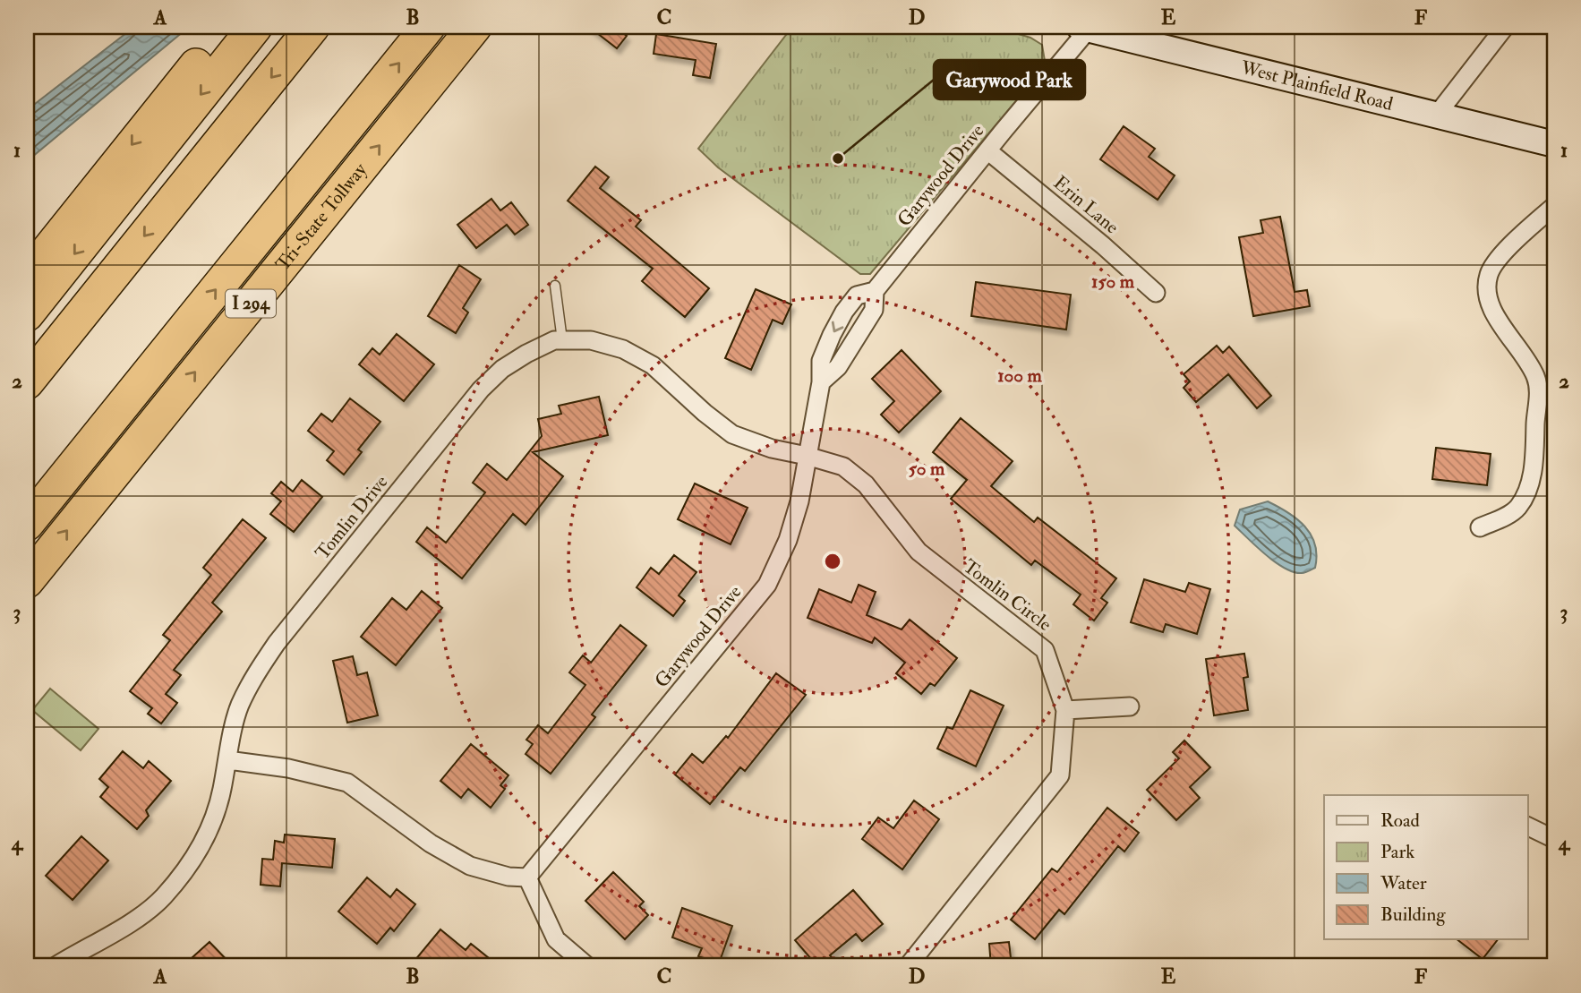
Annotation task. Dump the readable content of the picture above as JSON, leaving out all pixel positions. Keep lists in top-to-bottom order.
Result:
{
  "streets": {
    "highway": ["Tri-State Tollway", "I 294"],
    "main road": ["West Plainfield Road"],
    "street": [
      "Garywood Drive",
      "Erin Lane",
      "Tomlin Drive",
      "Tomlin Circle"
    ]
  },
  "crossings": [
    ["West Plainfield Road", "Garywood Drive"],
    ["Garywood Drive", "Erin Lane"],
    ["Garywood Drive", "Tomlin Drive"],
    ["Garywood Drive", "Tomlin Circle"],
    ["Tomlin Drive", "Tomlin Circle"]
  ],
  "places": ["Garywood Park"],
  "legend": [
    "Road",
    "Park",
    "Water",
    "Building"
  ],
  "grid": {
    "columns": [
      "A",
      "B",
      "C",
      "D",
      "E",
      "F"
    ],
    "rows": [
      "1",
      "2",
      "3",
      "4"
    ]
  },
  "rings": ["150 m", "100 m", "50 m"]
}
